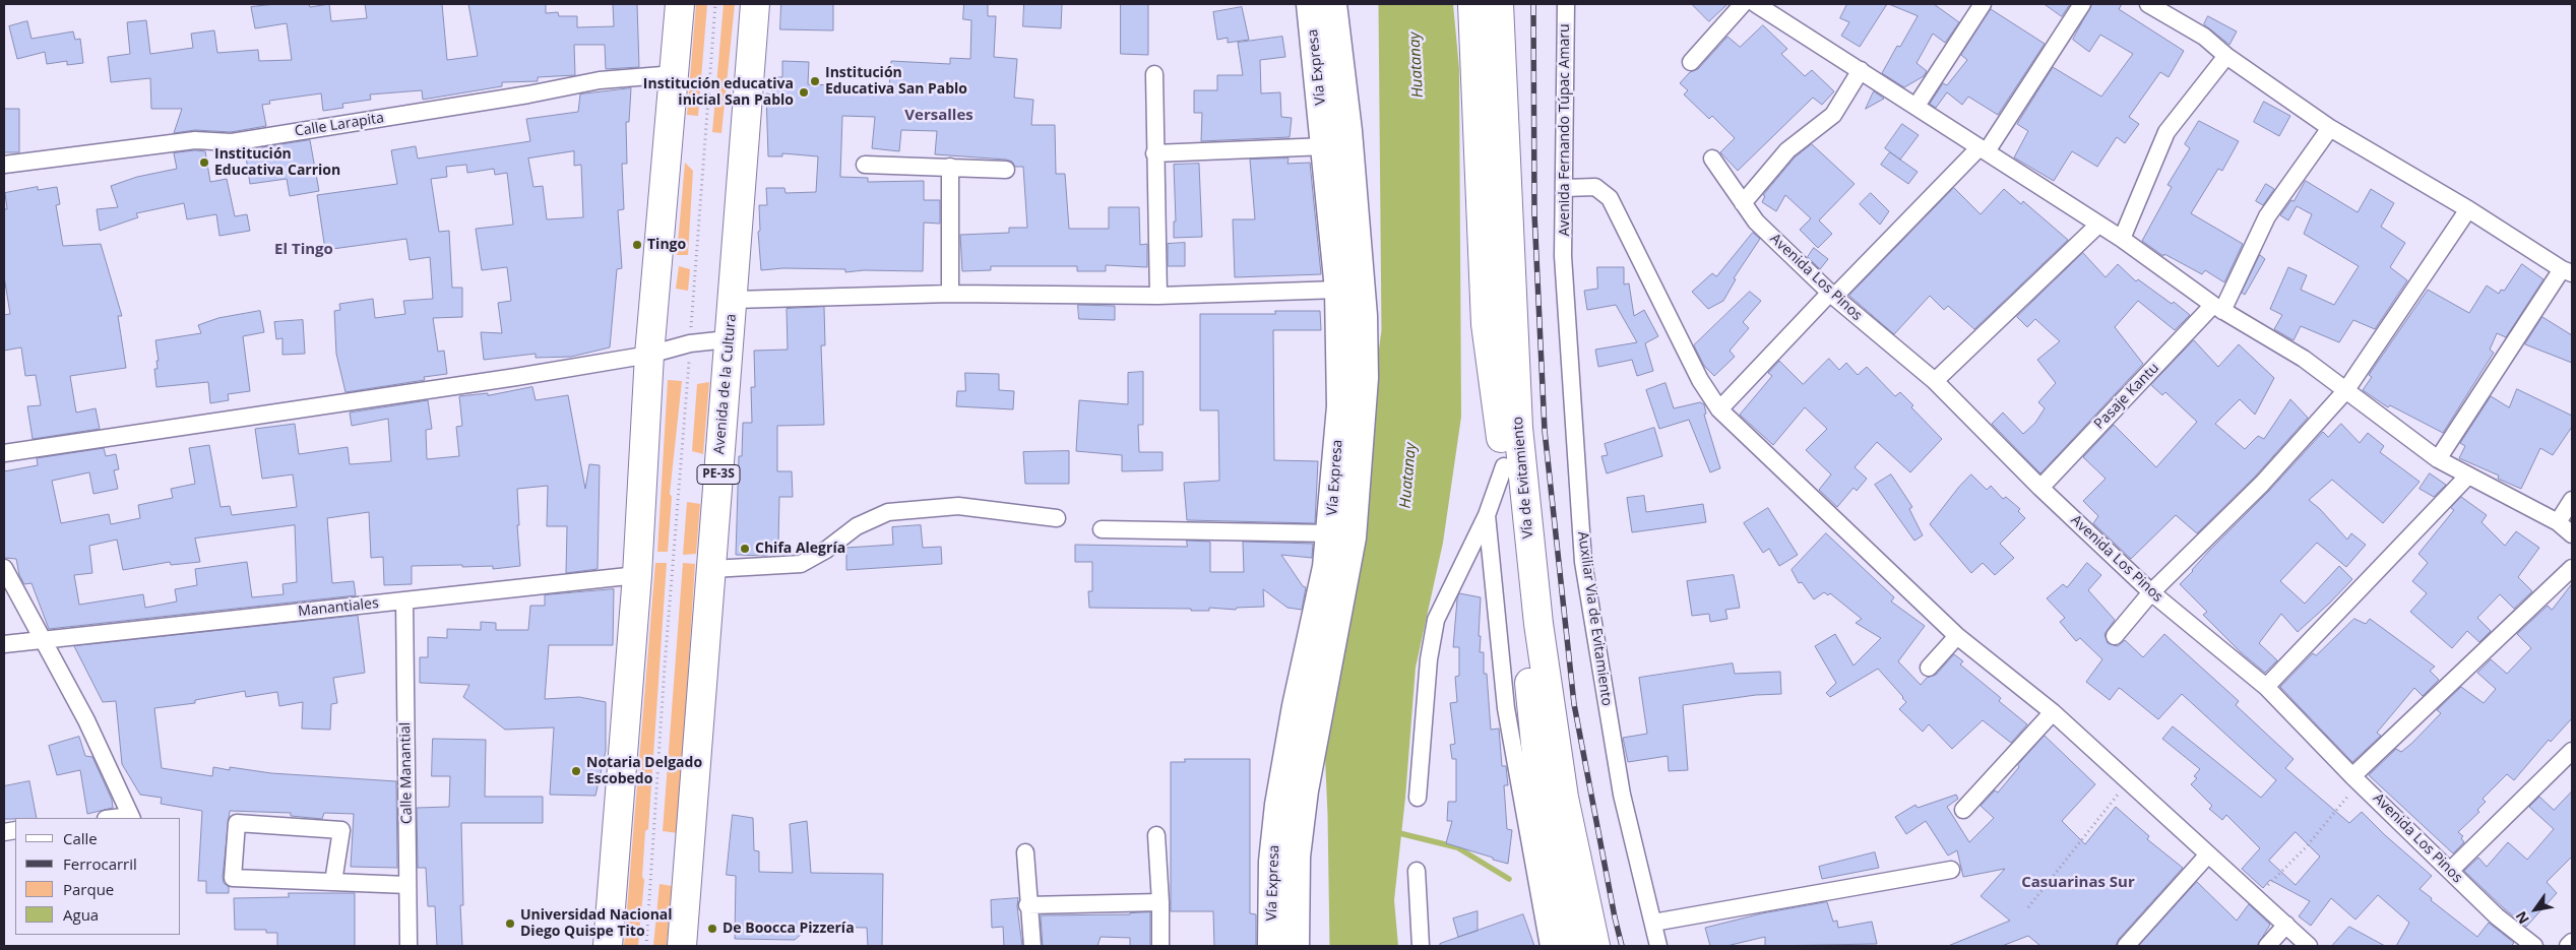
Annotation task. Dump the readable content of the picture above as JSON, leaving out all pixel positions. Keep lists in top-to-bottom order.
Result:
{
  "streets": {
    "highway": ["Avenida de la Cultura", "PE-3S", "Vía de Evitamiento"],
    "main road": ["Vía Expresa"],
    "street": [
      "Calle Larapita",
      "Avenida Fernando Túpac Amaru",
      "Avenida Los Pinos",
      "Pasaje Kantu",
      "Manantiales",
      "Auxiliar Via de Evitamiento",
      "Calle Manantial"
    ]
  },
  "crossings": [
    ["Avenida Fernando Túpac Amaru", "Auxiliar Via de Evitamiento"],
    ["Avenida Los Pinos", "Pasaje Kantu"],
    ["Manantiales", "Calle Manantial"]
  ],
  "districts": ["Versalles", "El Tingo", "Casuarinas Sur"],
  "water": ["Huatanay"],
  "places": [
    "Institución Educativa San Pablo",
    "Institución educativa inicial San Pablo",
    "Institución Educativa Carrion",
    "Tingo",
    "Chifa Alegría",
    "Notaria Delgado Escobedo",
    "Universidad Nacional Diego Quispe Tito",
    "De Boocca Pizzería"
  ],
  "legend": [
    "Calle",
    "Ferrocarril",
    "Parque",
    "Agua"
  ],
  "north": "bottom left"
}
